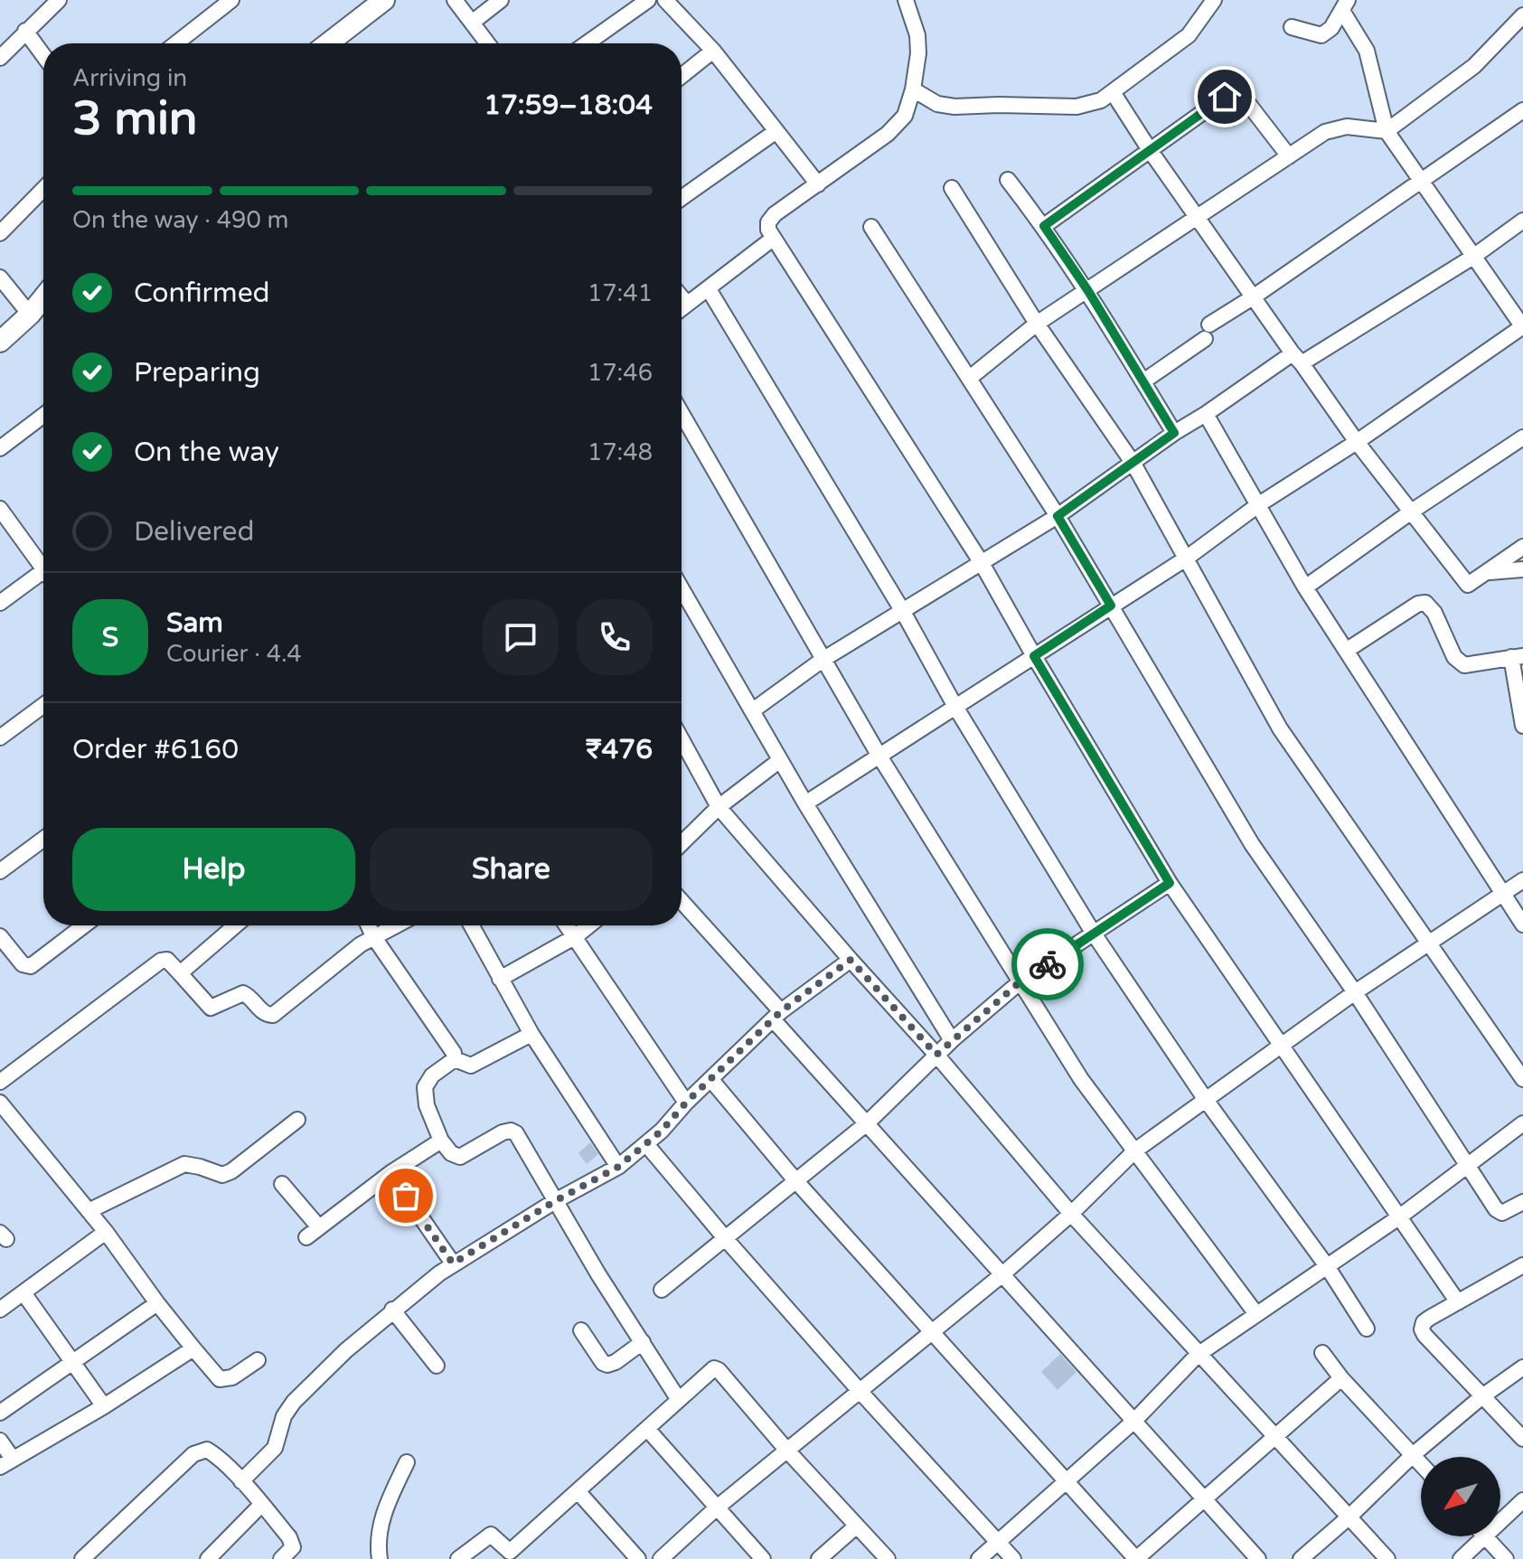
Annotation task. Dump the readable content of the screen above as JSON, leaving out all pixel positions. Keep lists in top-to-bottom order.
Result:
{
  "north": "bottom left",
  "page": {
    "heading": ["3 min", "Arriving in", "17:59–18:04"],
    "panel": [
      "Sam",
      "Courier · 4.4",
      "Order #6160",
      "₹476"
    ],
    "bar": "On the way · 490 m",
    "list": [
      ["Confirmed", "17:41"],
      ["Preparing", "17:46"],
      ["On the way", "17:48"],
      "Delivered"
    ],
    "round": "S",
    "buttons": ["Help", "Share"]
  }
}
